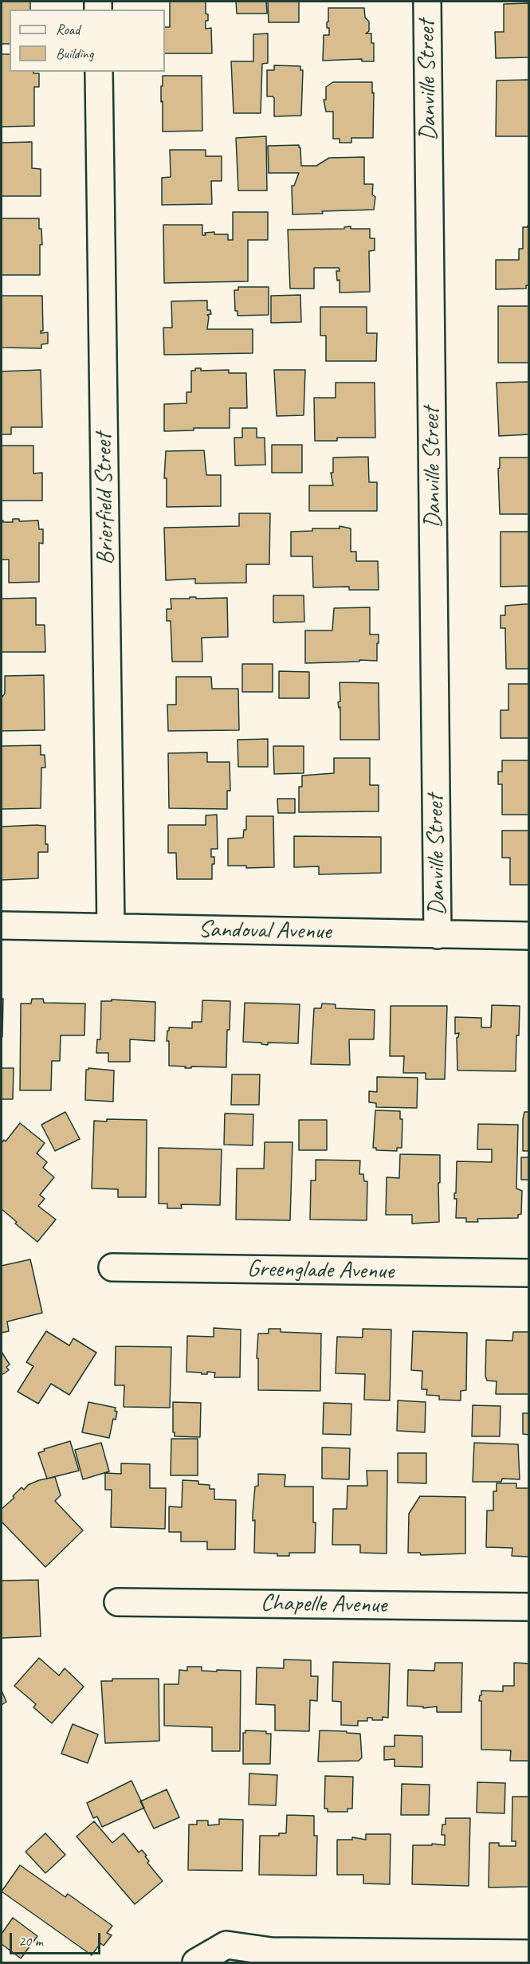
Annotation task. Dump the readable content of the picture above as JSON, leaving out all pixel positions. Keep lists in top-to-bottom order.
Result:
{
  "streets": {
    "street": [
      "Danville Street",
      "Brierfield Street",
      "Sandoval Avenue",
      "Greenglade Avenue",
      "Chapelle Avenue"
    ]
  },
  "crossings": [
    ["Danville Street", "Sandoval Avenue"],
    ["Brierfield Street", "Sandoval Avenue"]
  ],
  "legend": ["Road", "Building"],
  "scale_bar": "20 m"
}
